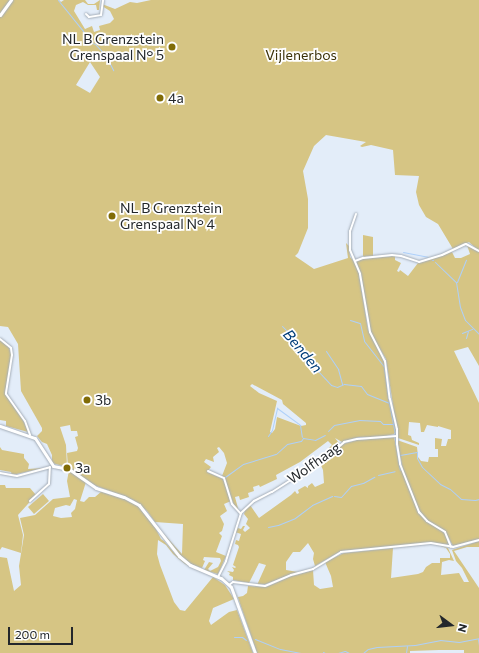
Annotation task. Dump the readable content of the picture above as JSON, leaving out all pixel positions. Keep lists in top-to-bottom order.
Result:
{
  "streets": {
    "street": ["Wolfhaag"]
  },
  "water": ["Benden"],
  "parks": ["Vijlenerbos"],
  "places": [
    "NL B Grenzstein Grenspaal N° 5",
    "4a",
    "NL B Grenzstein Grenspaal N° 4",
    "3b",
    "3a"
  ],
  "scale_bar": "200 m",
  "north": "right"
}
